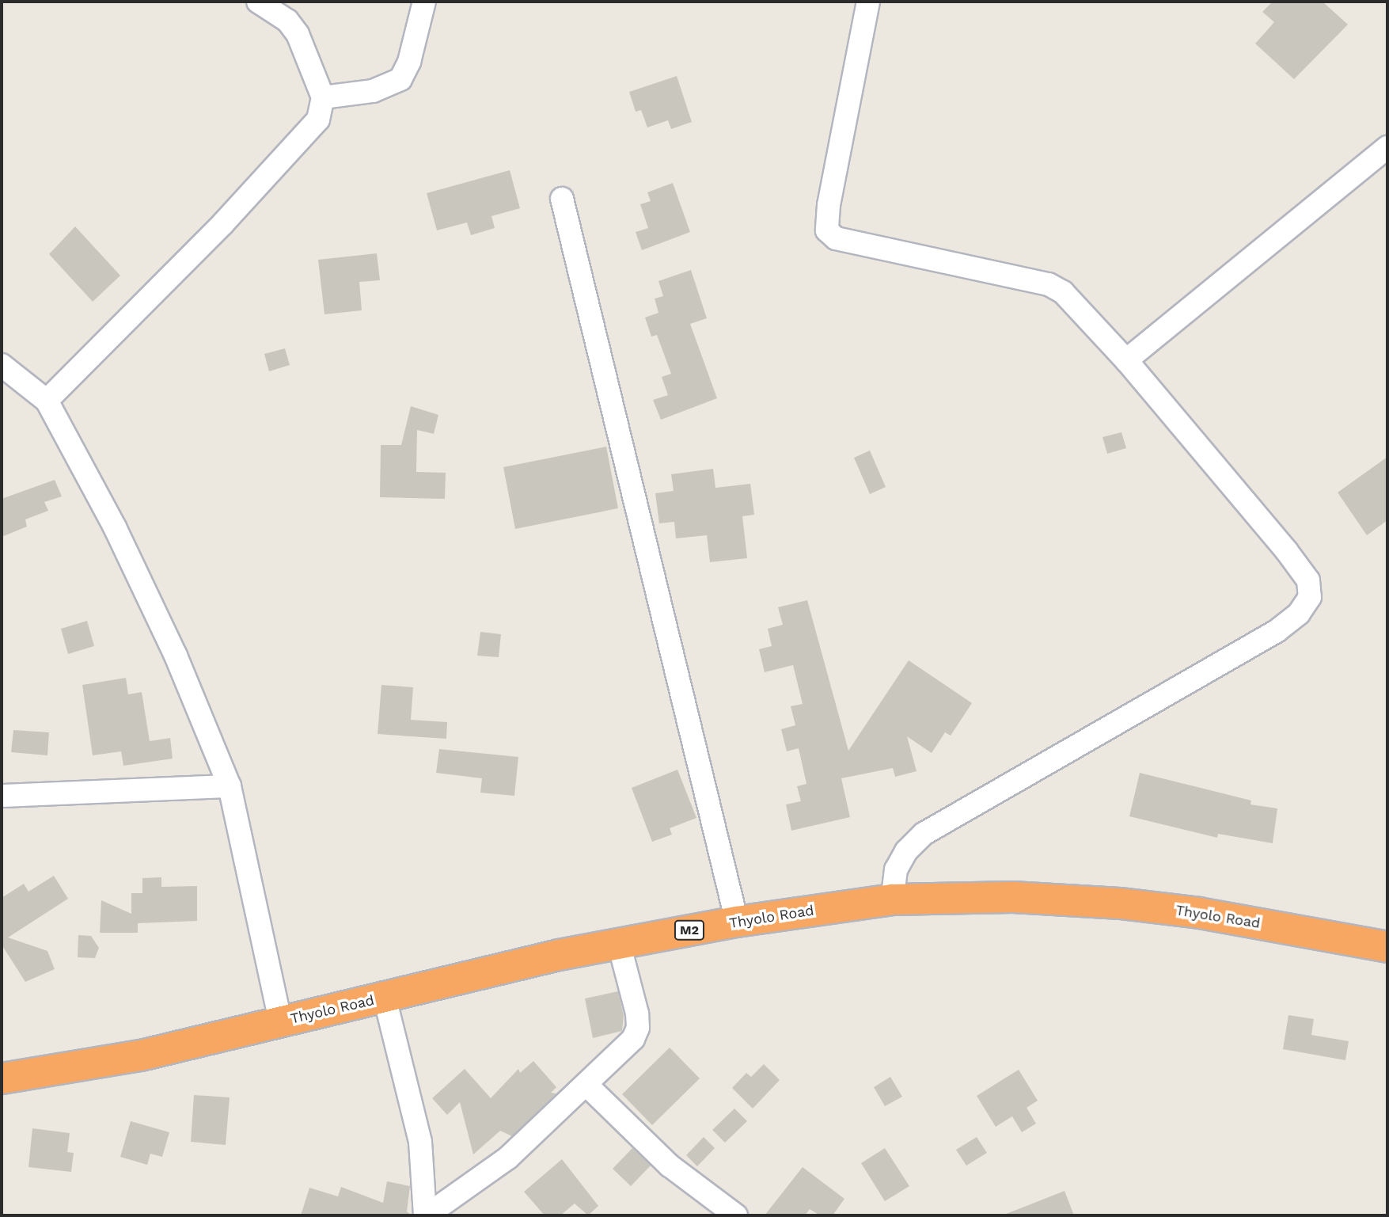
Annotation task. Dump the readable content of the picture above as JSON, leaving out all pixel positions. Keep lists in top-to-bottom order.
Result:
{
  "streets": {
    "highway": ["Thyolo Road", "M2"]
  }
}
